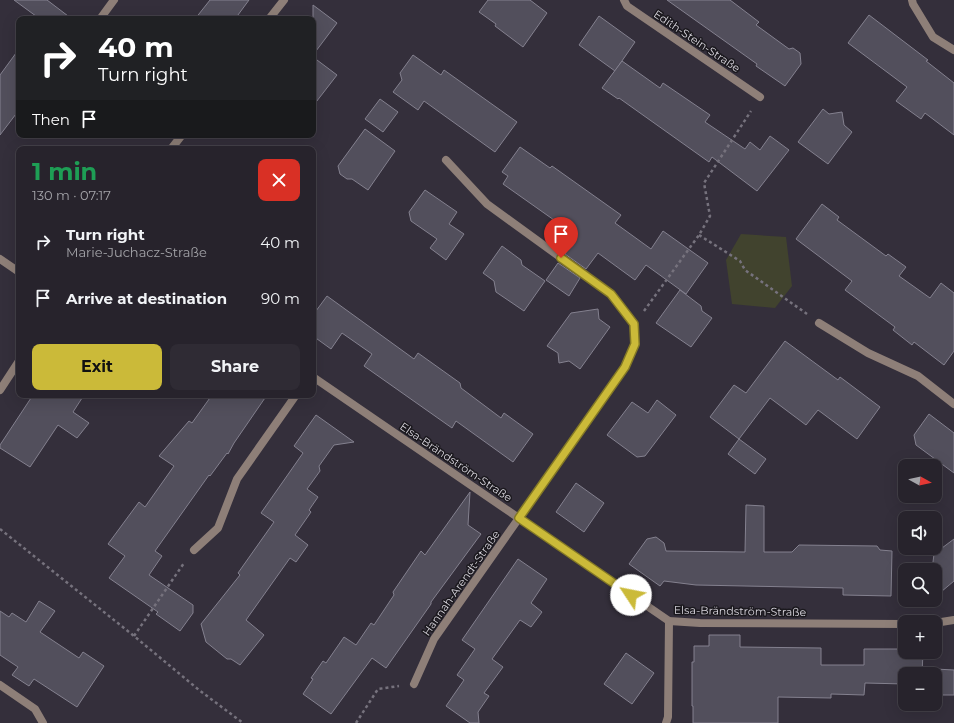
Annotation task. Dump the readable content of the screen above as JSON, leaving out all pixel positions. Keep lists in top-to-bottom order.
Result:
{
  "streets": {
    "street": ["Edith-Stein-Straße", "Elsa-Brändström-Straße", "Hannah-Arendt-Straße"]
  },
  "crossings": [
    ["Elsa-Brändström-Straße", "Hannah-Arendt-Straße"]
  ],
  "north": "right",
  "page": {
    "turn": ["40 m", "Turn right"],
    "then": "Then",
    "heading": ["1 min", "130 m · 07:17"],
    "list": [
      {
        "name": "Turn right",
        "note": "Marie-Juchacz-Straße",
        "value": "40 m"
      },
      {
        "name": "Arrive at destination",
        "value": "90 m"
      }
    ],
    "buttons": ["Exit", "Share"],
    "map_buttons": ["+", "−"]
  }
}
